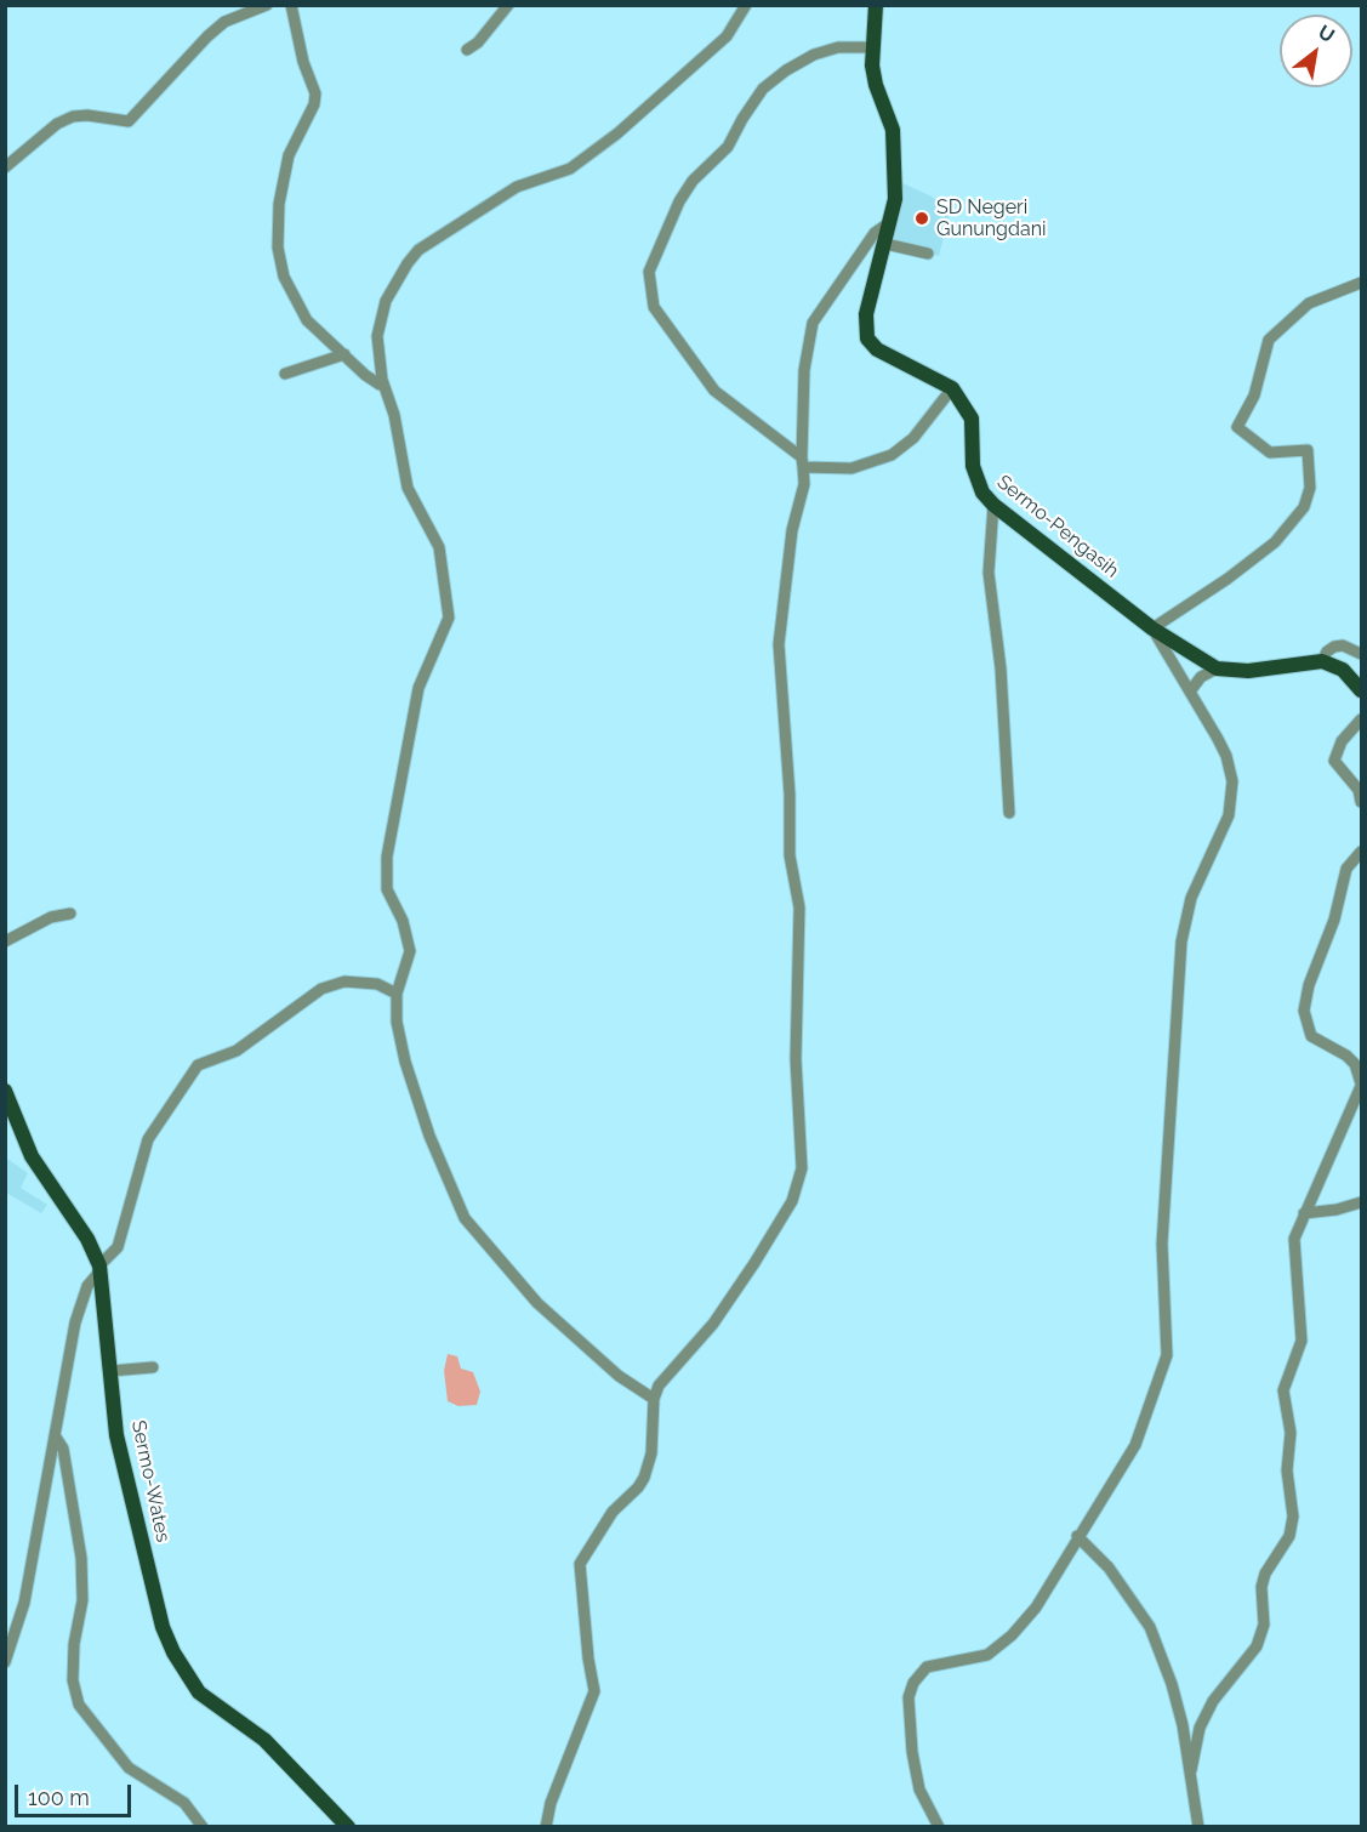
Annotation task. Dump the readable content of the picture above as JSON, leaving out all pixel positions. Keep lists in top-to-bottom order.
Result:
{
  "streets": {
    "main road": ["Sermo-Pengasih", "Sermo-Wates"]
  },
  "places": ["SD Negeri Gunungdani"],
  "scale_bar": "100 m",
  "north": "top right"
}
